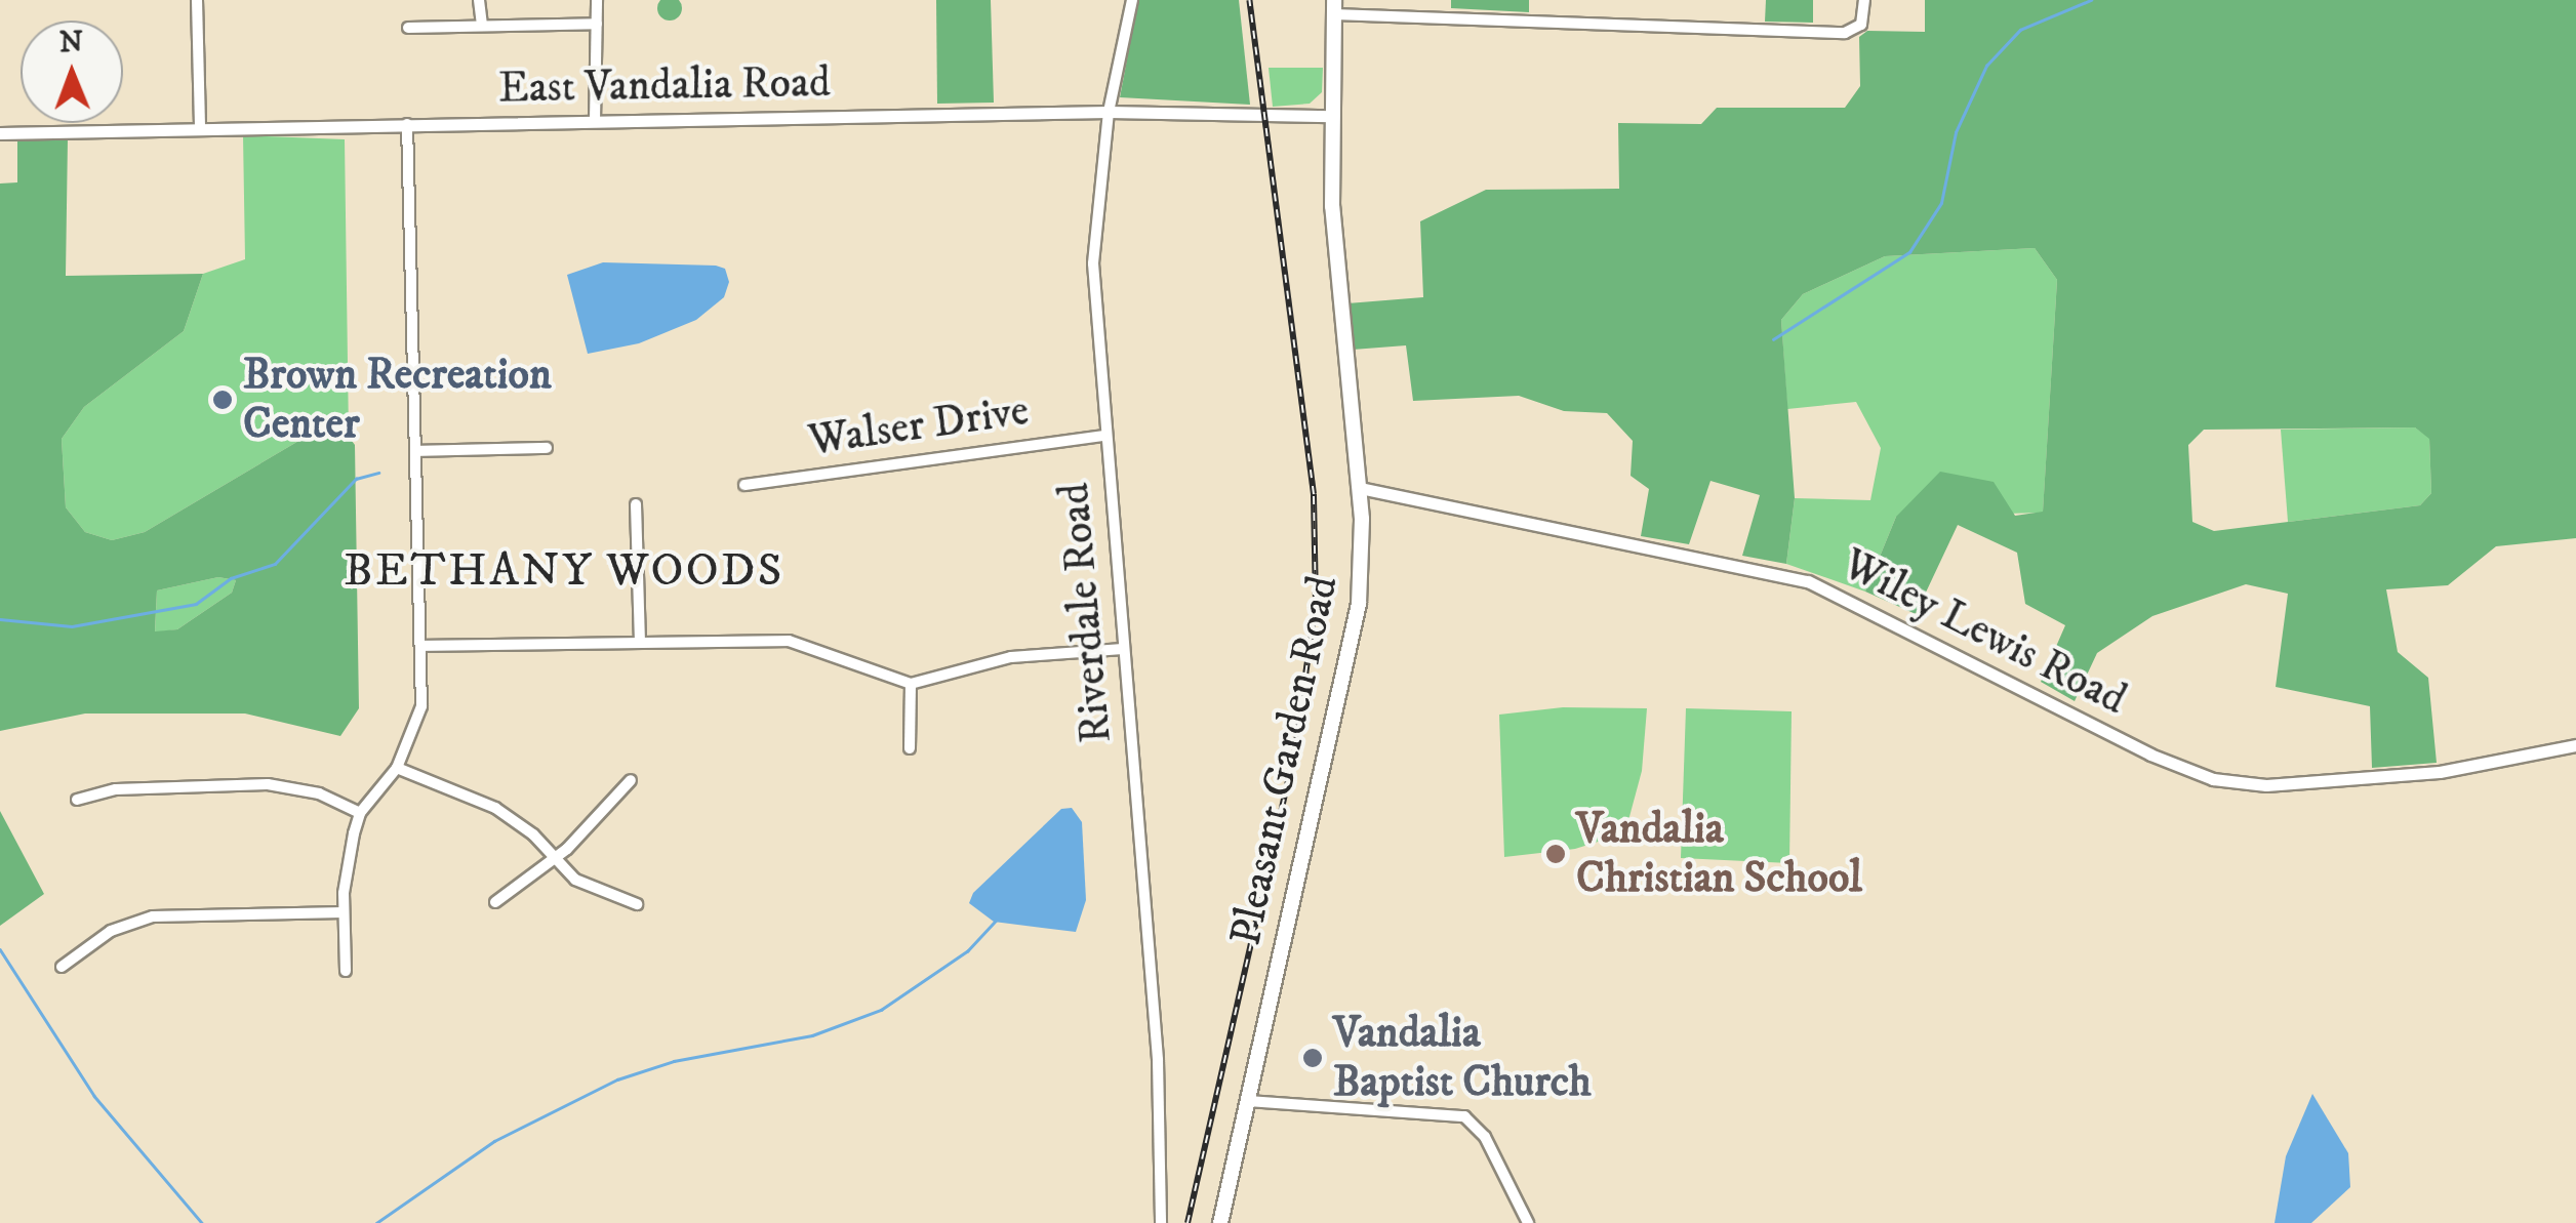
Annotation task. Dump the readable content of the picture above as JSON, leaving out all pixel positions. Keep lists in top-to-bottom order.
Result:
{
  "streets": {
    "main road": ["Pleasant Garden Road"],
    "street": [
      "East Vandalia Road",
      "Walser Drive",
      "Riverdale Road",
      "Wiley Lewis Road"
    ]
  },
  "crossings": [
    ["East Vandalia Road", "Riverdale Road"],
    ["East Vandalia Road", "Pleasant Garden Road"],
    ["Walser Drive", "Riverdale Road"],
    ["Wiley Lewis Road", "Pleasant Garden Road"]
  ],
  "districts": ["BETHANY WOODS"],
  "places": ["Brown Recreation Center", "Vandalia Christian School", "Vandalia Baptist Church"],
  "north": "top"
}
